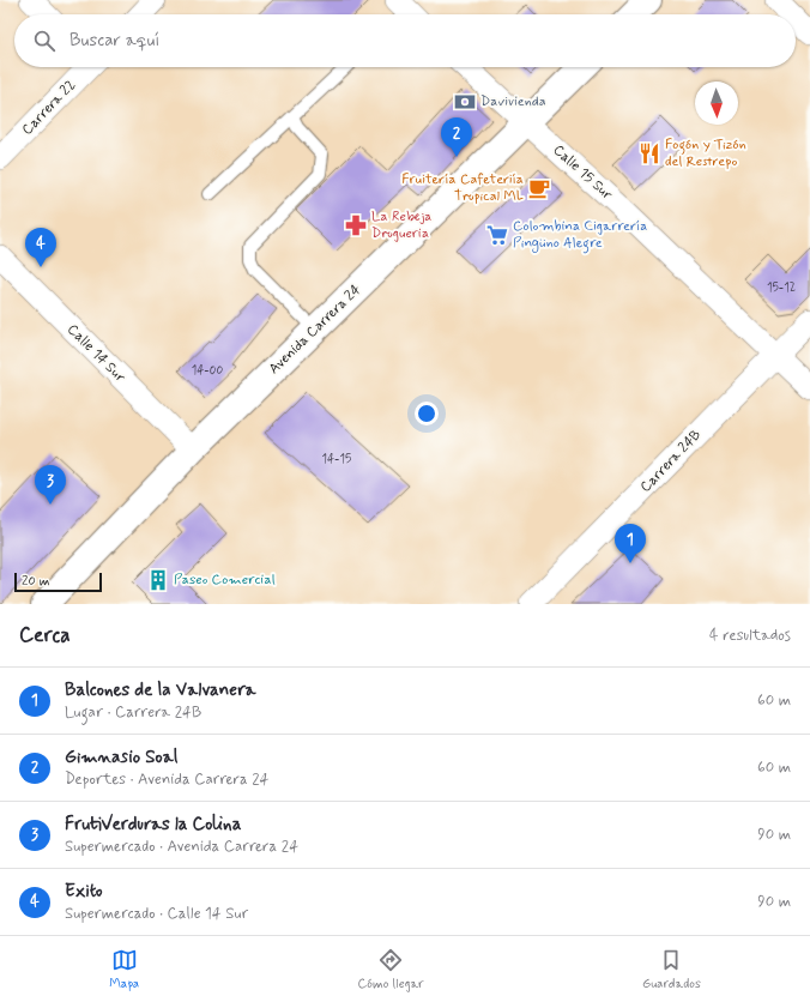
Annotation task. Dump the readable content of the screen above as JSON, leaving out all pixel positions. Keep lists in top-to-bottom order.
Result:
{
  "streets": {
    "main road": ["Avenida Carrera 24"],
    "street": [
      "Carrera 22",
      "Calle 15 Sur",
      "Calle 14 Sur",
      "Carrera 24B"
    ]
  },
  "crossings": [
    ["Calle 15 Sur", "Avenida Carrera 24"],
    ["Calle 15 Sur", "Carrera 24B"],
    ["Avenida Carrera 24", "Calle 14 Sur"]
  ],
  "places": {
    "bank": ["Davivienda"],
    "restaurant": ["Fogón y Tizón del Restrepo"],
    "cafe": ["Fruitería Cafeteriía Tropical ML"],
    "pharmacy": ["La Rebeja Drogueria"],
    "supermarket": ["Colombina Cigarrería Pingüno Alegre"],
    "building": ["Paseo Comercial"]
  },
  "house_numbers": ["15-12", "14-00", "14-15"],
  "scale_bar": "20 m",
  "north": "bottom",
  "page": {
    "search": "Buscar aquí",
    "pins": [
      "2",
      "4",
      "3",
      "1"
    ],
    "scale": "20 m",
    "heading": ["Cerca", "4 resultados"],
    "list": [
      {
        "mark": "1",
        "name": "Balcones de la Valvanera",
        "note": "Lugar · Carrera 24B",
        "value": "60 m"
      },
      {
        "mark": "2",
        "name": "Gimnasio Soal",
        "note": "Deportes · Avenida Carrera 24",
        "value": "60 m"
      },
      {
        "mark": "3",
        "name": "FrutiVerduras la Colina",
        "note": "Supermercado · Avenida Carrera 24",
        "value": "90 m"
      },
      {
        "mark": "4",
        "name": "Exito",
        "note": "Supermercado · Calle 14 Sur",
        "value": "90 m"
      }
    ],
    "nav": ["Mapa", "Cómo llegar", "Guardados"]
  }
}
